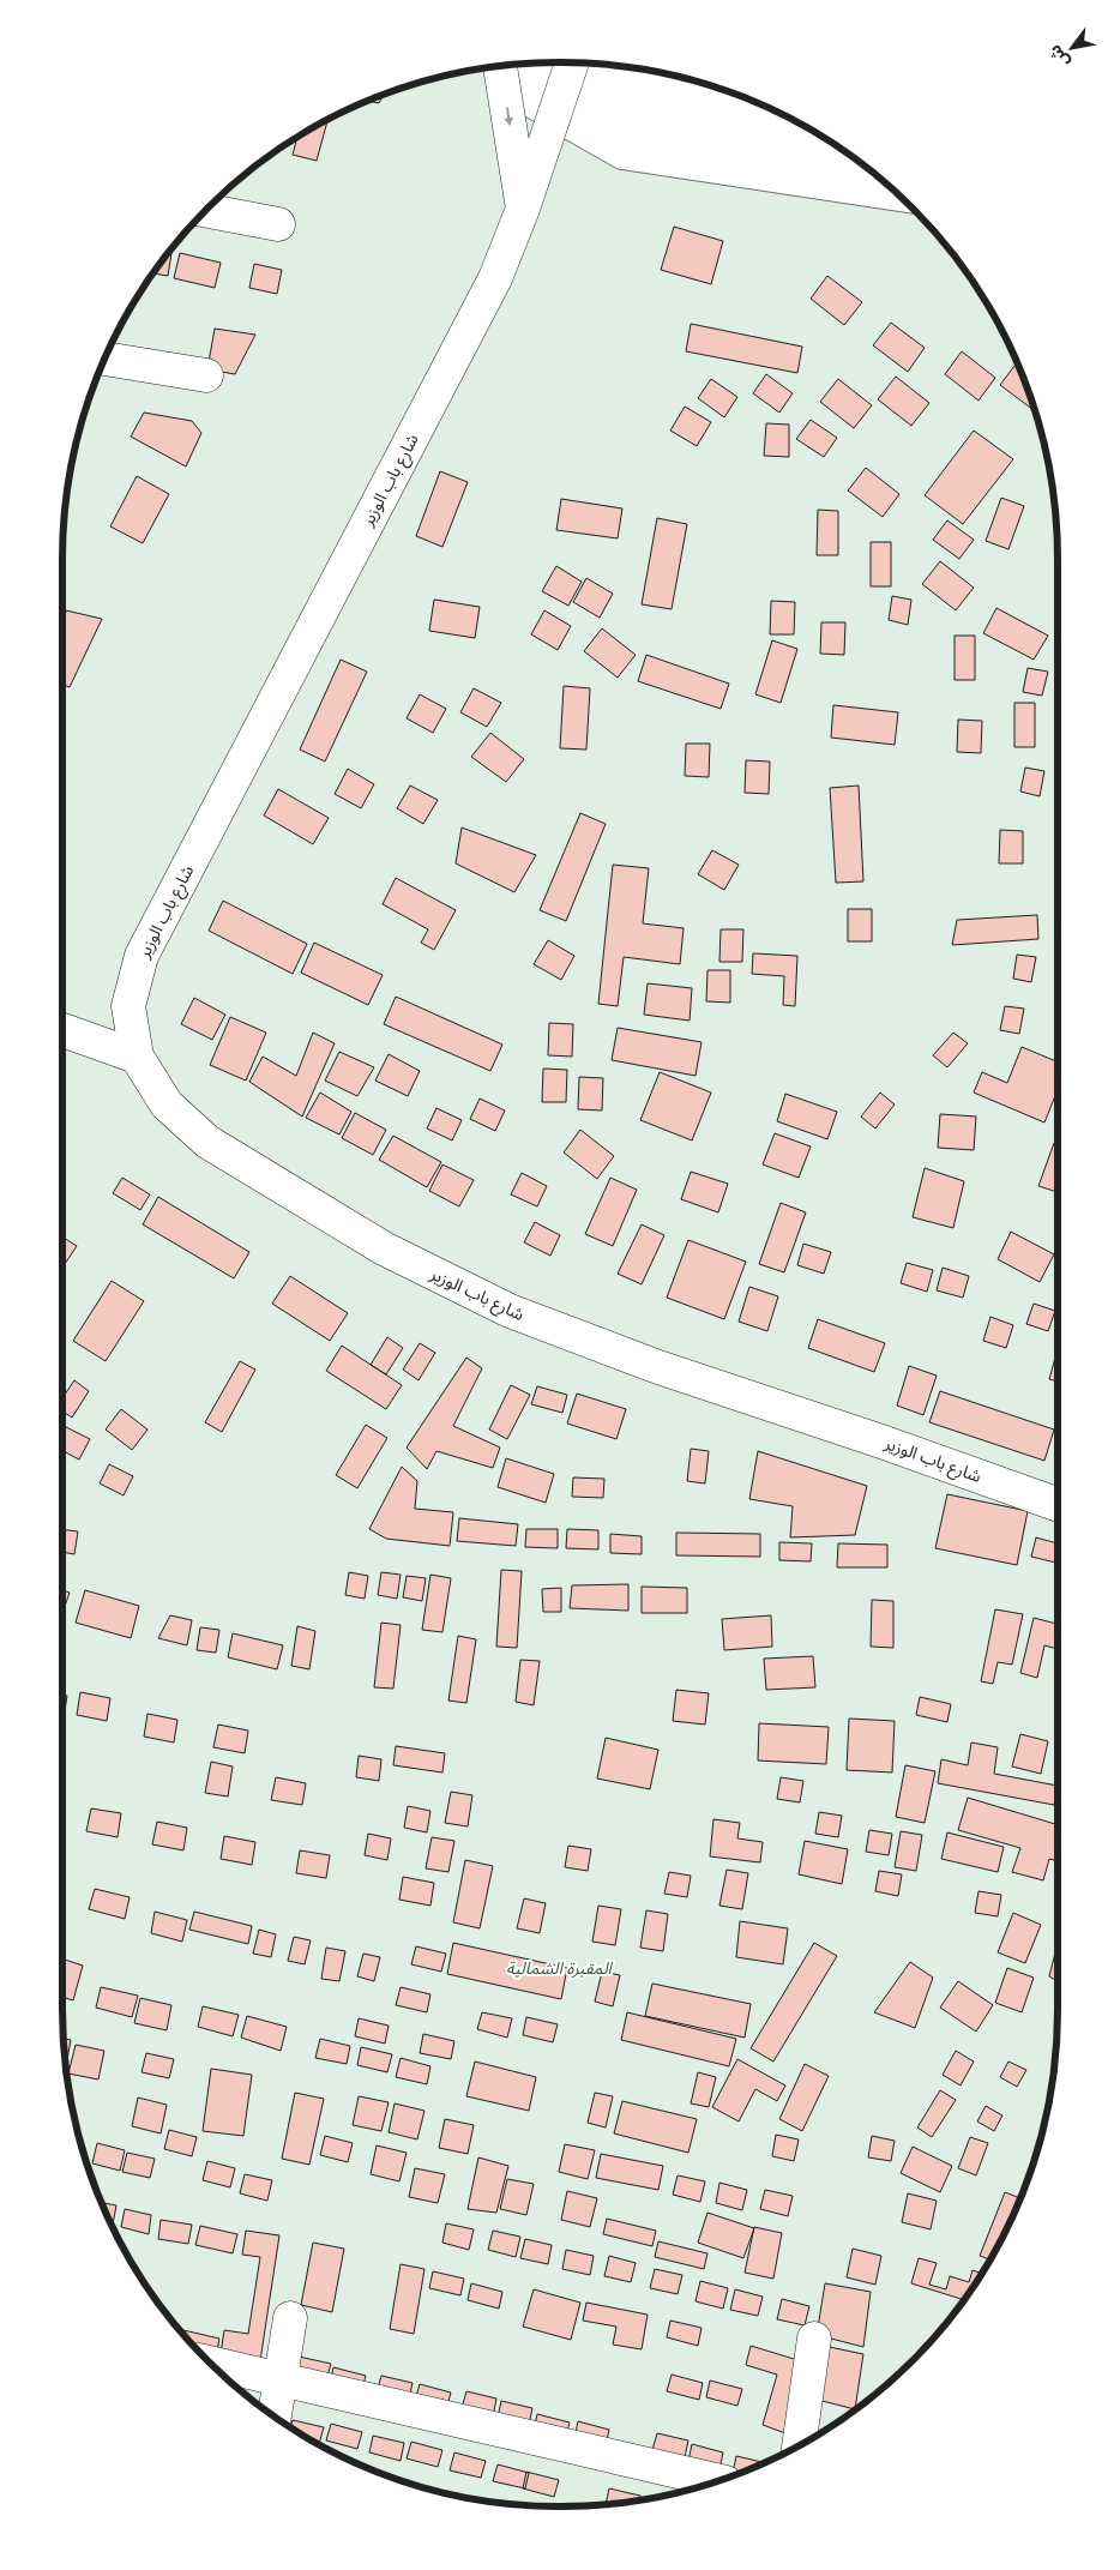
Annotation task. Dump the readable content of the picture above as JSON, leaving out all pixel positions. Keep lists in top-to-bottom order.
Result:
{
  "streets": {
    "street": ["شارع باب الوزير"]
  },
  "parks": ["المقبرة الشمالية"],
  "north": "bottom left"
}
